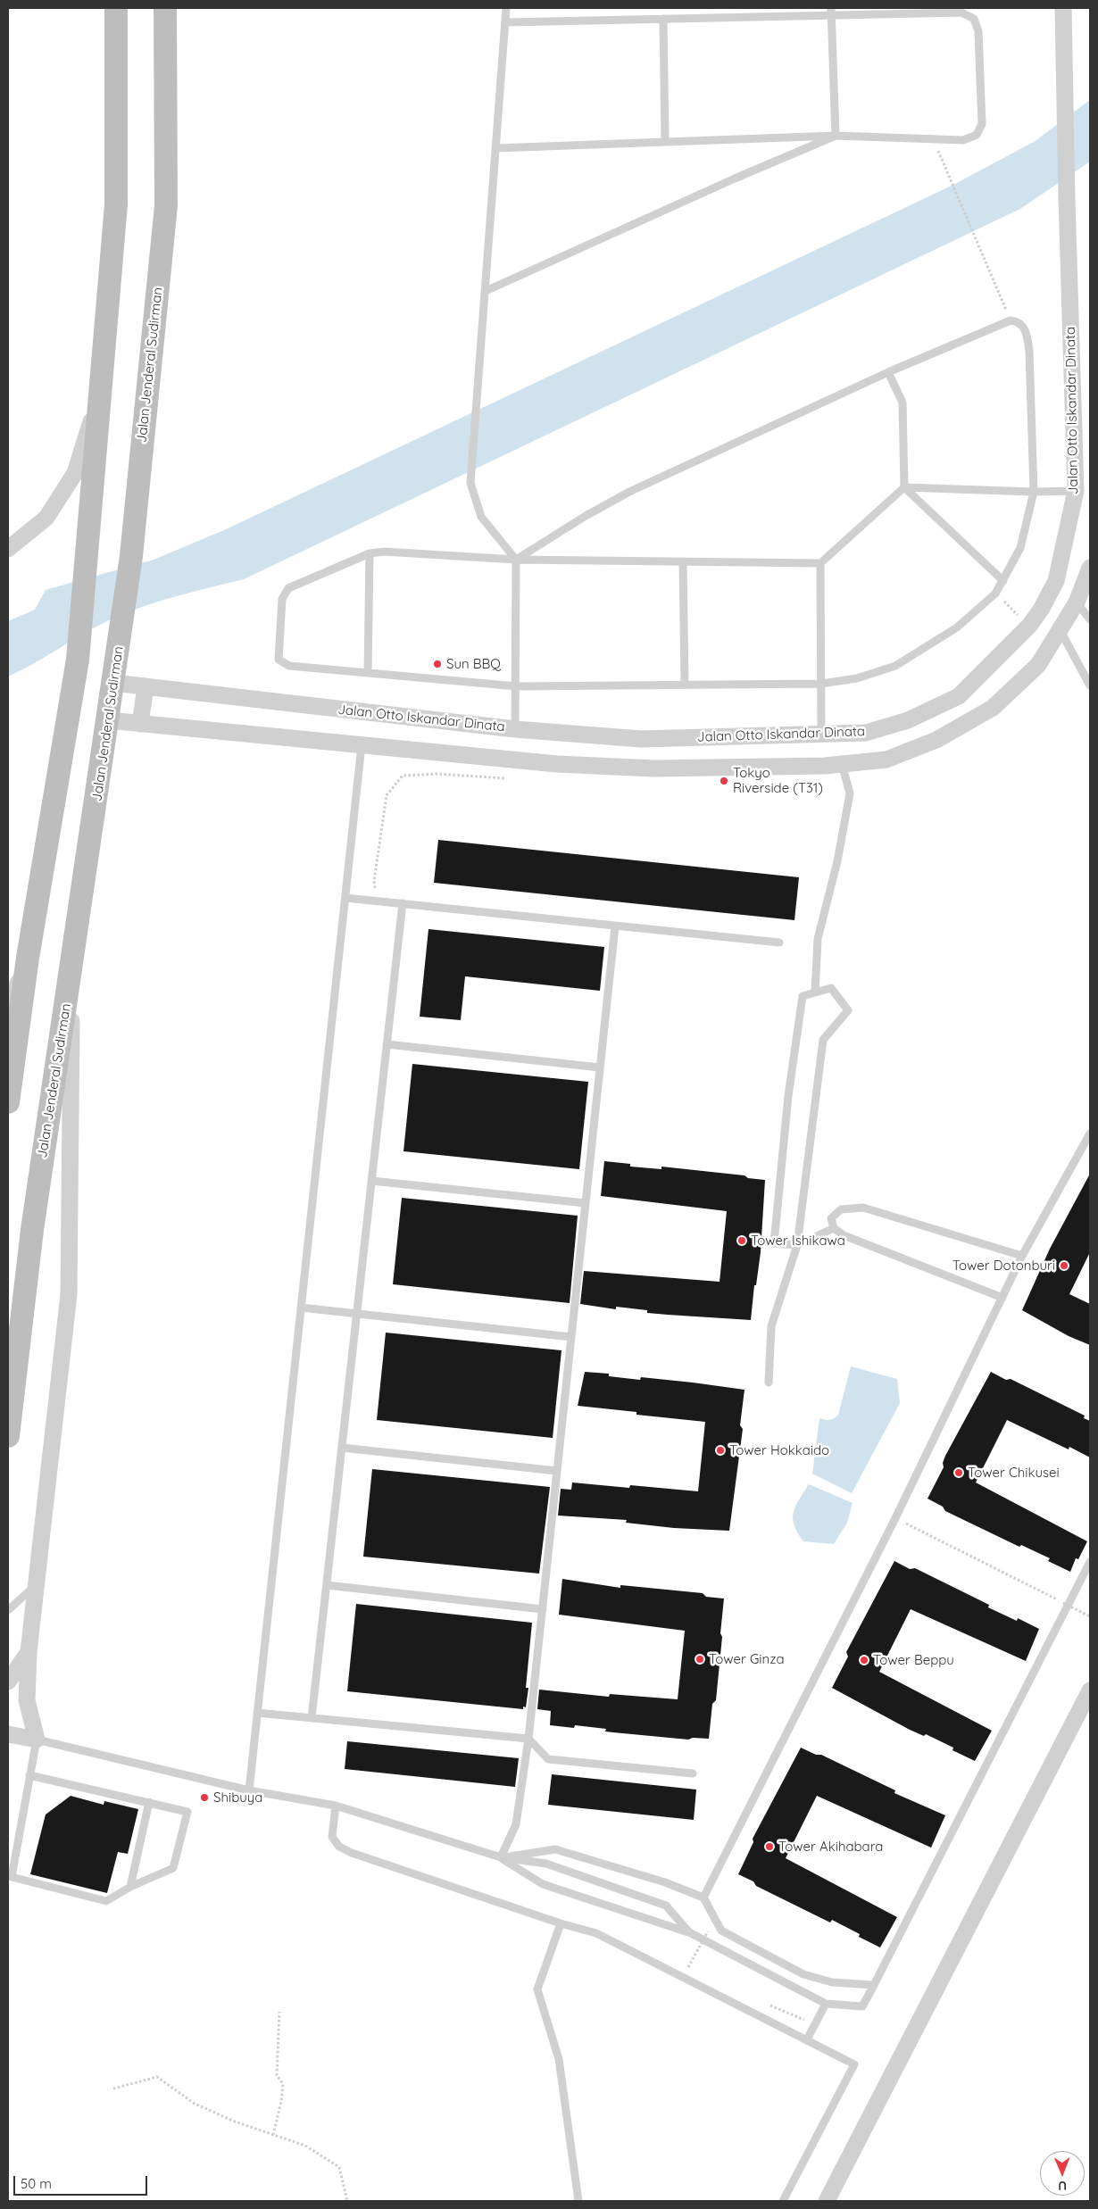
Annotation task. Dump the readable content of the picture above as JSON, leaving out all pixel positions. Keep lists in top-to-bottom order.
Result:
{
  "streets": {
    "main road": ["Jalan Jenderal Sudirman"],
    "street": ["Jalan Otto Iskandar Dinata"]
  },
  "crossings": [
    ["Jalan Jenderal Sudirman", "Jalan Otto Iskandar Dinata"]
  ],
  "places": [
    "Sun BBQ",
    "Tokyo Riverside (T31)",
    "Tower Ishikawa",
    "Tower Dotonburi",
    "Tower Hokkaido",
    "Tower Chikusei",
    "Tower Ginza",
    "Tower Beppu",
    "Shibuya",
    "Tower Akihabara"
  ],
  "scale_bar": "50 m",
  "north": "bottom"
}
